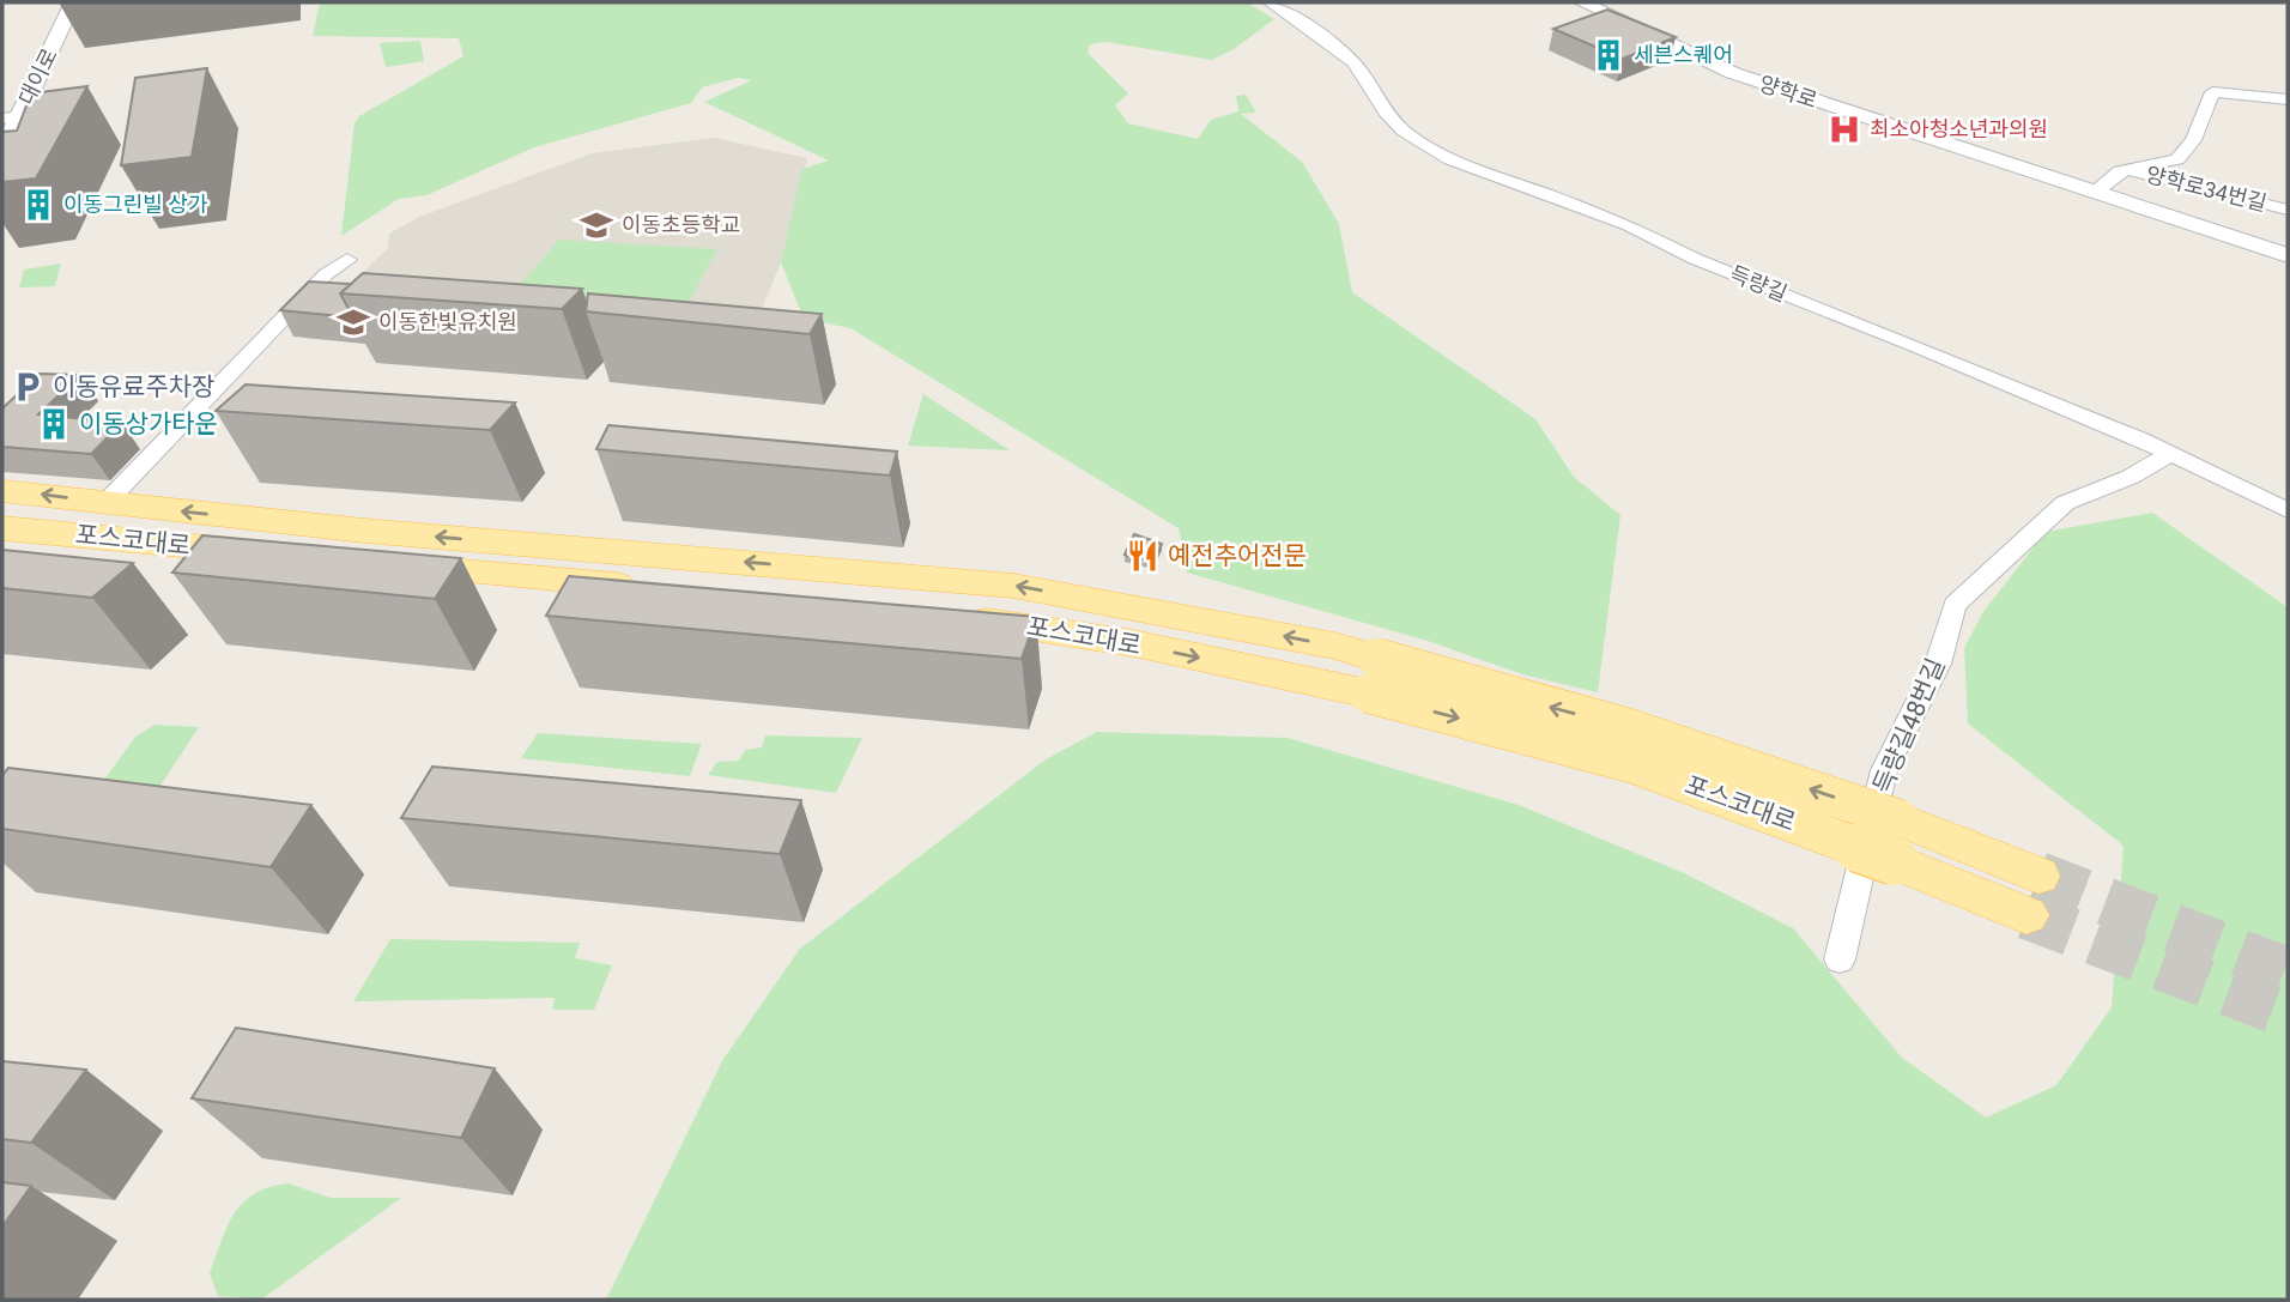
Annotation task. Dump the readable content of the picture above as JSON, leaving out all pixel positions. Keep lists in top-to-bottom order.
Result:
{
  "streets": {
    "main road": ["포스코대로"],
    "street": [
      "대이로",
      "양학로",
      "양학로34번길",
      "득량길",
      "득량길48번길"
    ]
  },
  "crossings": [
    ["득량길", "득량길48번길"]
  ],
  "places": {
    "building": ["세븐스퀘어", "이동그린빌 상가", "이동상가타운"],
    "hospital": ["최소아청소년과의원"],
    "school or university": ["이동초등학교", "이동한빛유치원"],
    "parking": ["이동유료주차장"],
    "restaurant": ["예전추어전문"]
  }
}
